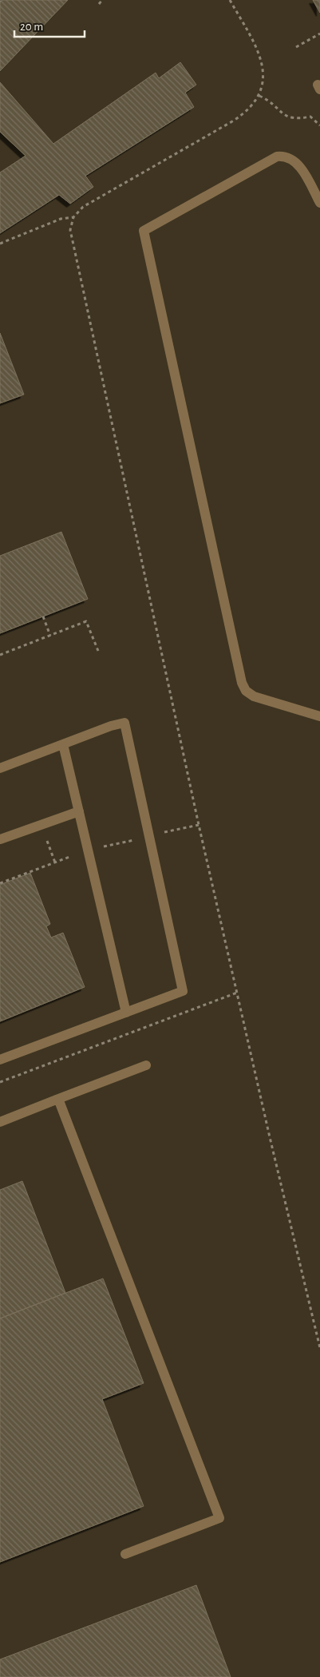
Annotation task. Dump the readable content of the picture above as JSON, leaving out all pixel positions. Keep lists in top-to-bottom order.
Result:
{
  "scale_bar": "20 m"
}
